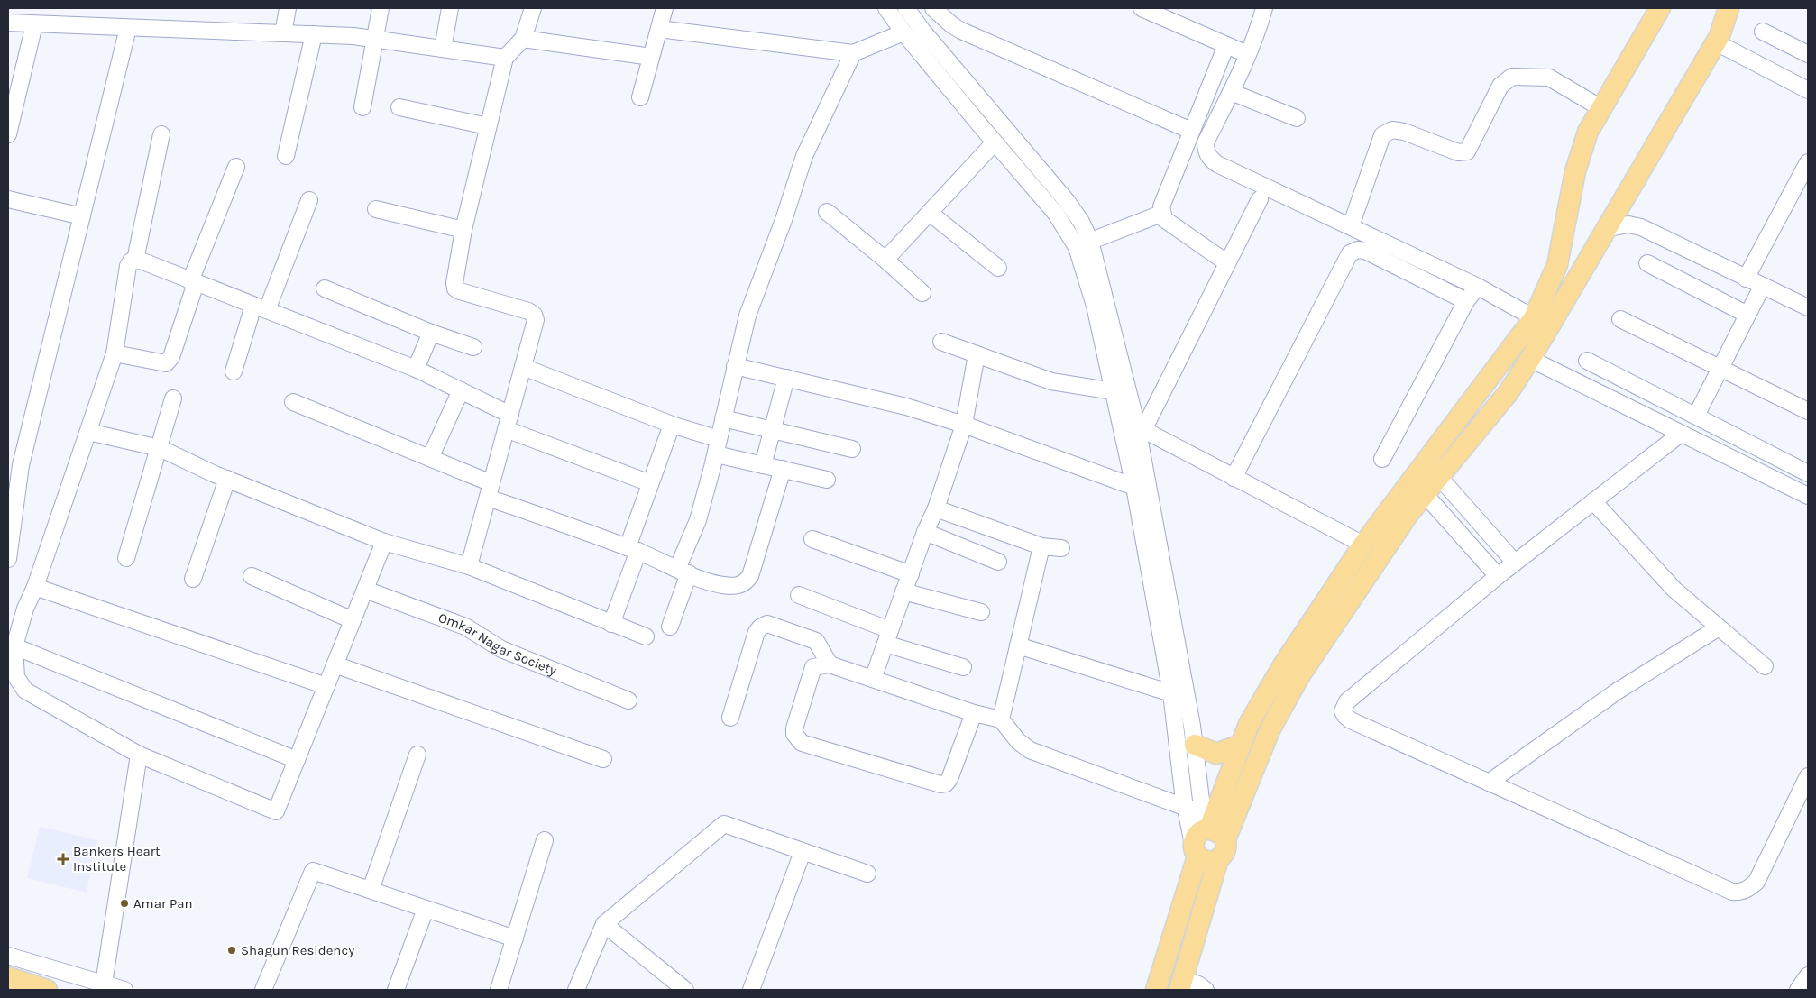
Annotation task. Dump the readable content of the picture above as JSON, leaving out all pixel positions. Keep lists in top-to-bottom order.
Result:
{
  "streets": {
    "street": ["Omkar Nagar Society"]
  },
  "places": {
    "health": ["Bankers Heart Institute"],
    "other": ["Amar Pan", "Shagun Residency"]
  }
}
